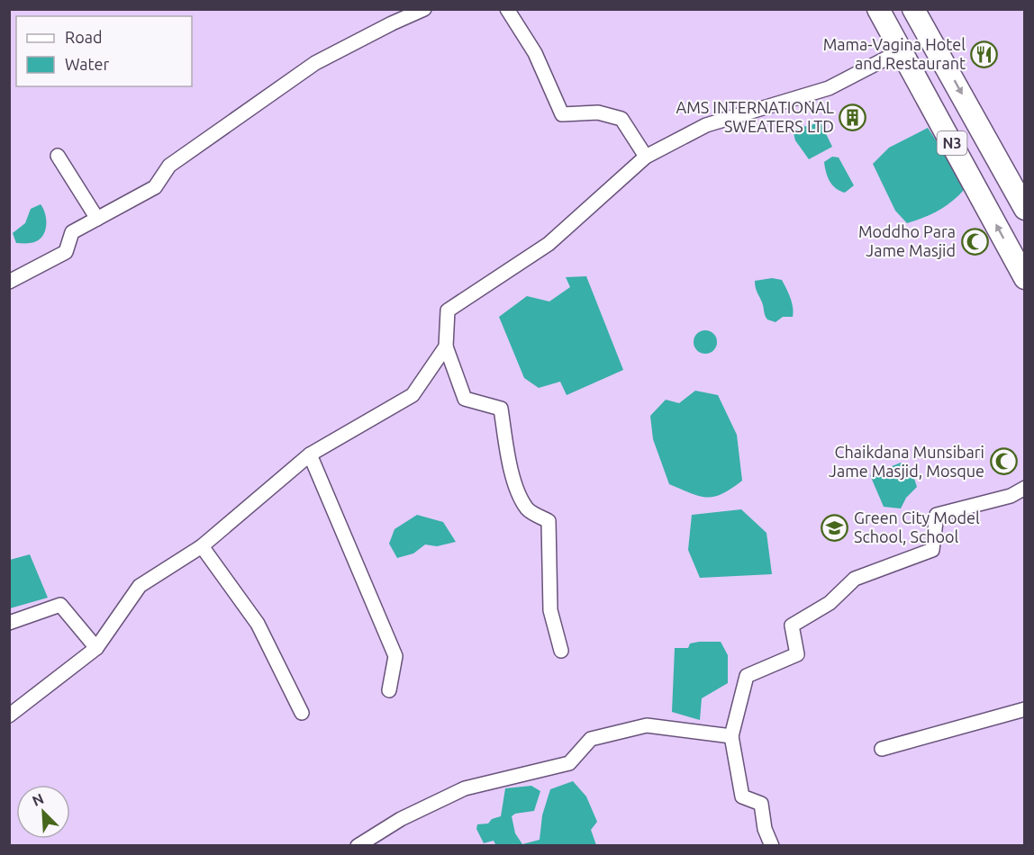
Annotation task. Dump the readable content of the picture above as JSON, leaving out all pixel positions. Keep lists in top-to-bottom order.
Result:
{
  "streets": {
    "highway": ["N3"]
  },
  "places": {
    "restaurant": ["Mama-Vagina Hotel and Restaurant"],
    "building": ["AMS INTERNATIONAL SWEATERS LTD"],
    "mosque": ["Moddho Para Jame Masjid", "Chaikdana Munsibari Jame Masjid, Mosque"],
    "school or university": ["Green City Model School, School"]
  },
  "legend": ["Road", "Water"],
  "north": "top left"
}
